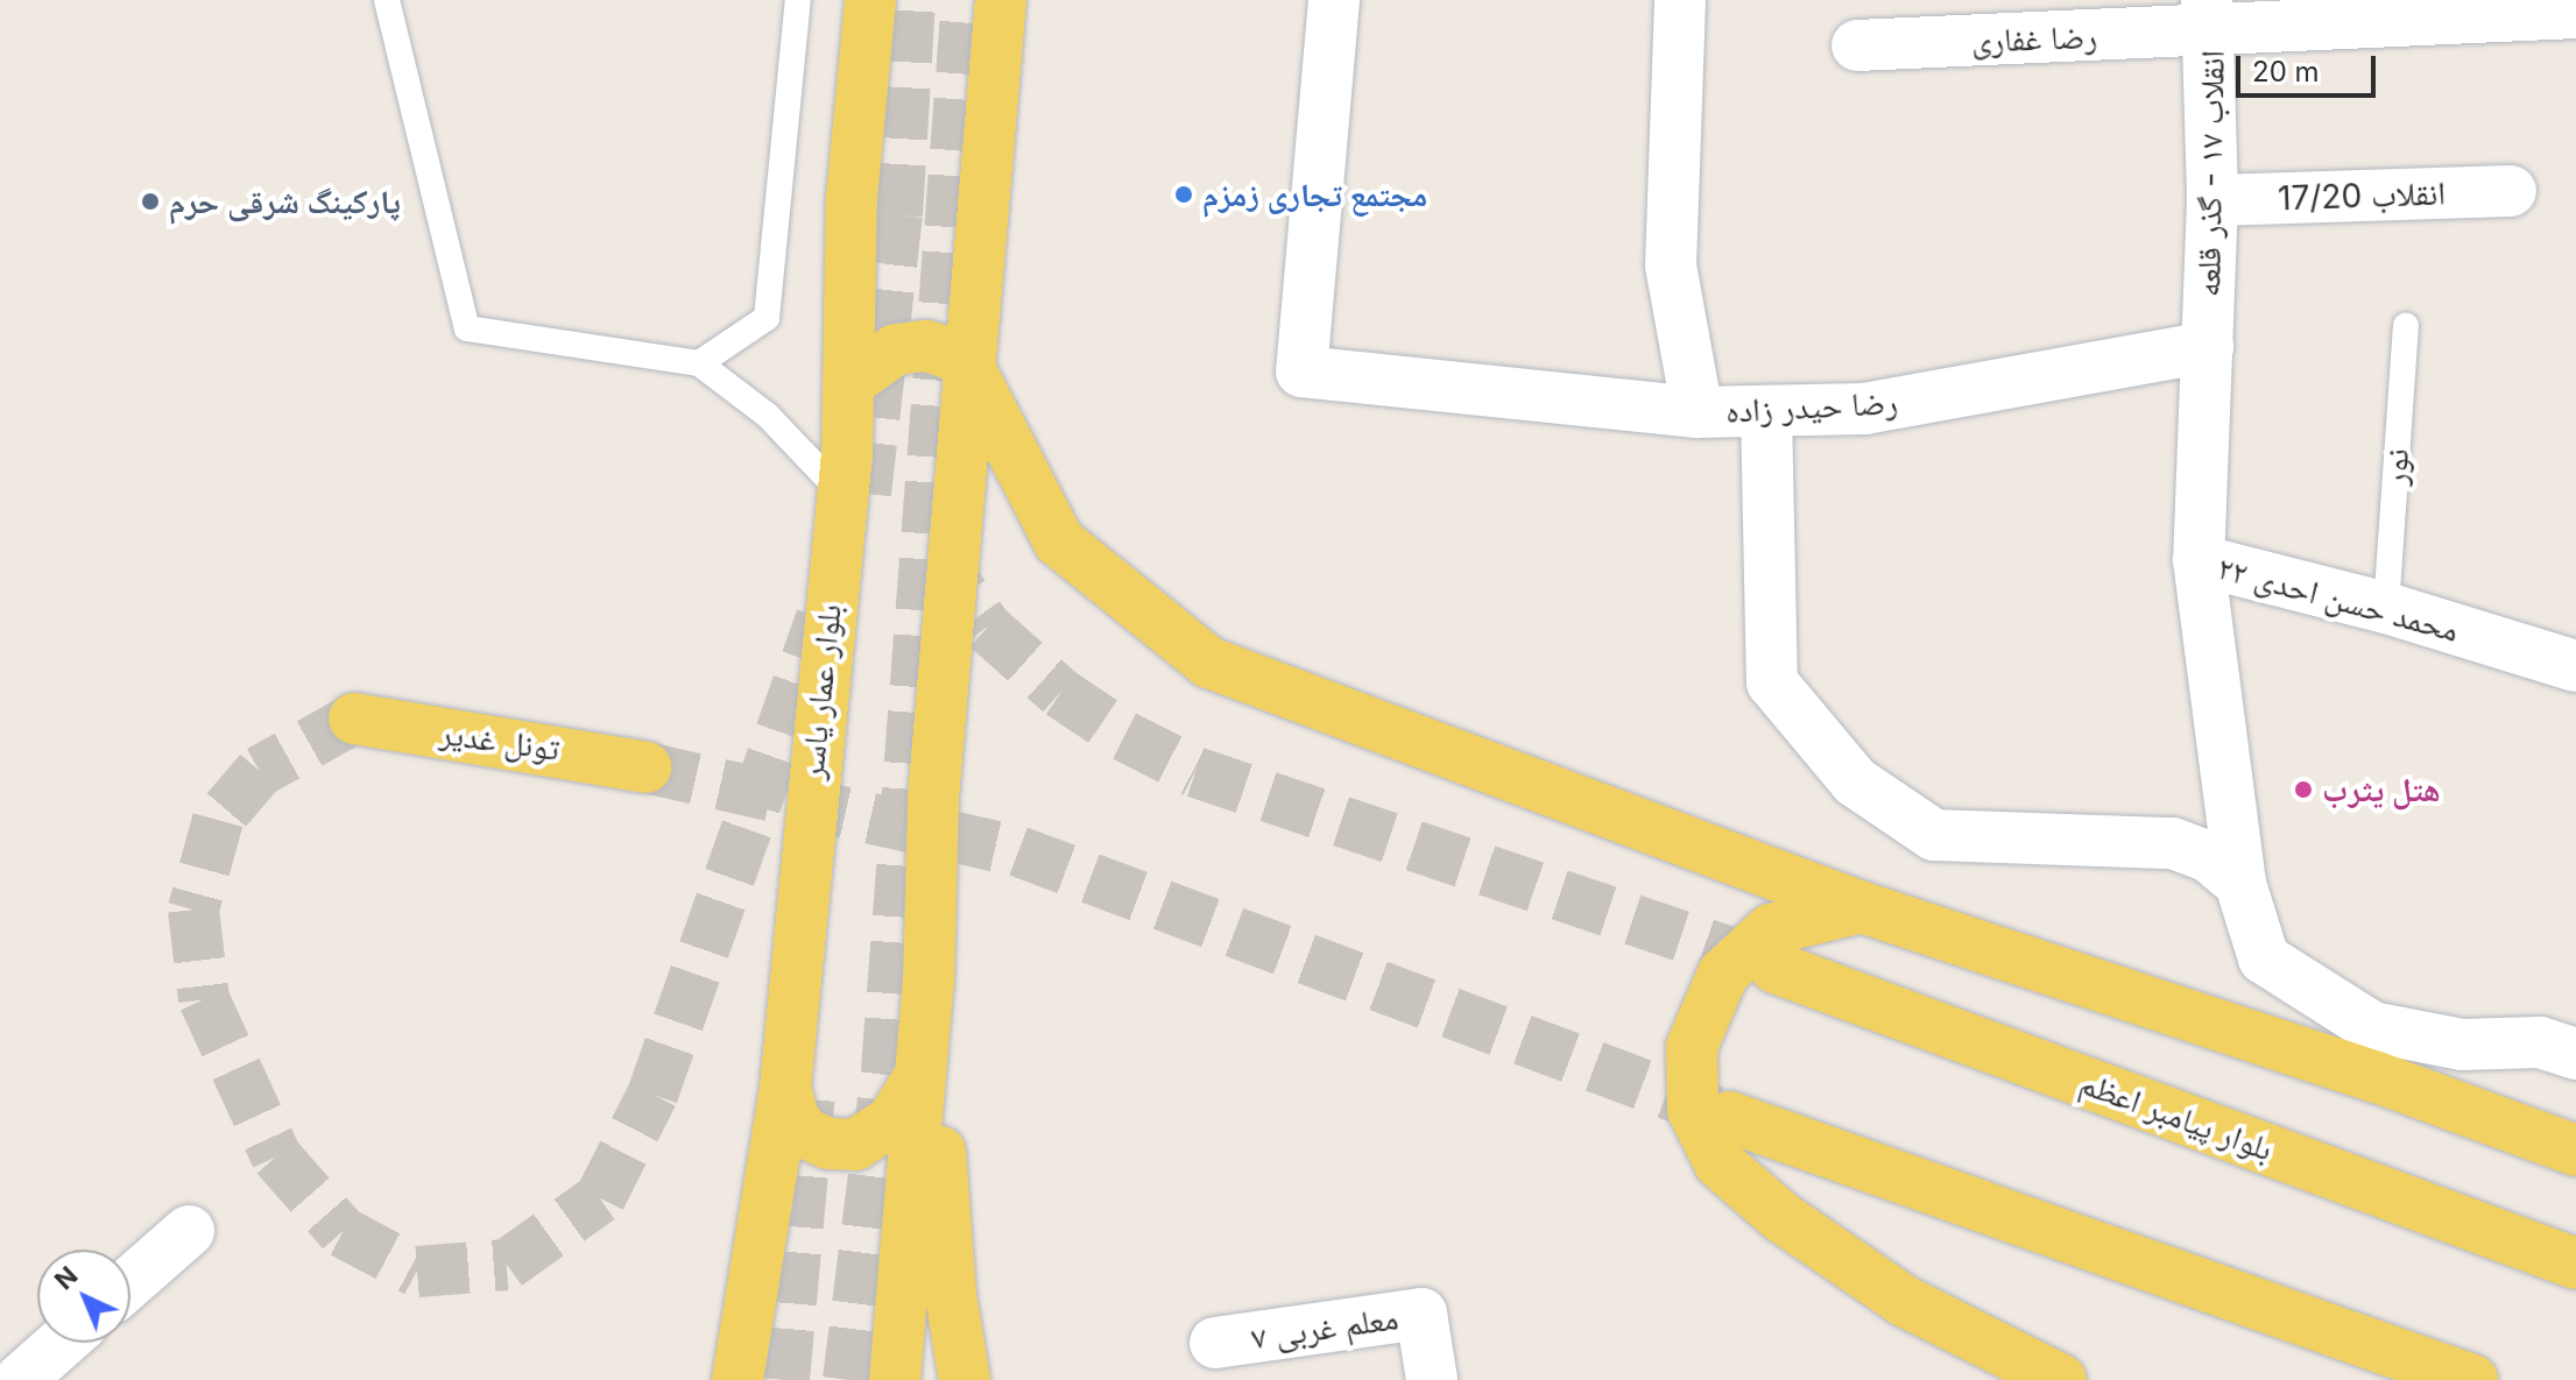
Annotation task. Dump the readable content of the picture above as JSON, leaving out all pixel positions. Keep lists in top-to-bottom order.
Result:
{
  "streets": {
    "main road": ["بلوار عمار یاسر", "تونل غدیر", "بلوار پیامبر اعظم"],
    "street": [
      "رضا غفاری",
      "انقلاب ۱۷ - گذر قلعه",
      "انقلاب 17/20",
      "رضا حیدر زاده",
      "۲۲ محمد حسن احدی",
      "معلم غربی ۷"
    ],
    "lane": ["نور"]
  },
  "crossings": [
    ["رضا غفاری", "انقلاب ۱۷ - گذر قلعه"],
    ["انقلاب ۱۷ - گذر قلعه", "انقلاب 17/20"],
    ["انقلاب ۱۷ - گذر قلعه", "رضا حیدر زاده"],
    ["انقلاب ۱۷ - گذر قلعه", "۲۲ محمد حسن احدی"],
    ["رضا حیدر زاده", "۲۲ محمد حسن احدی"],
    ["نور", "۲۲ محمد حسن احدی"]
  ],
  "places": ["مجتمع تجاری زمزم", "پارکینگ شرقی حرم", "هتل یثرب"],
  "scale_bar": "20 m",
  "north": "top left"
}
